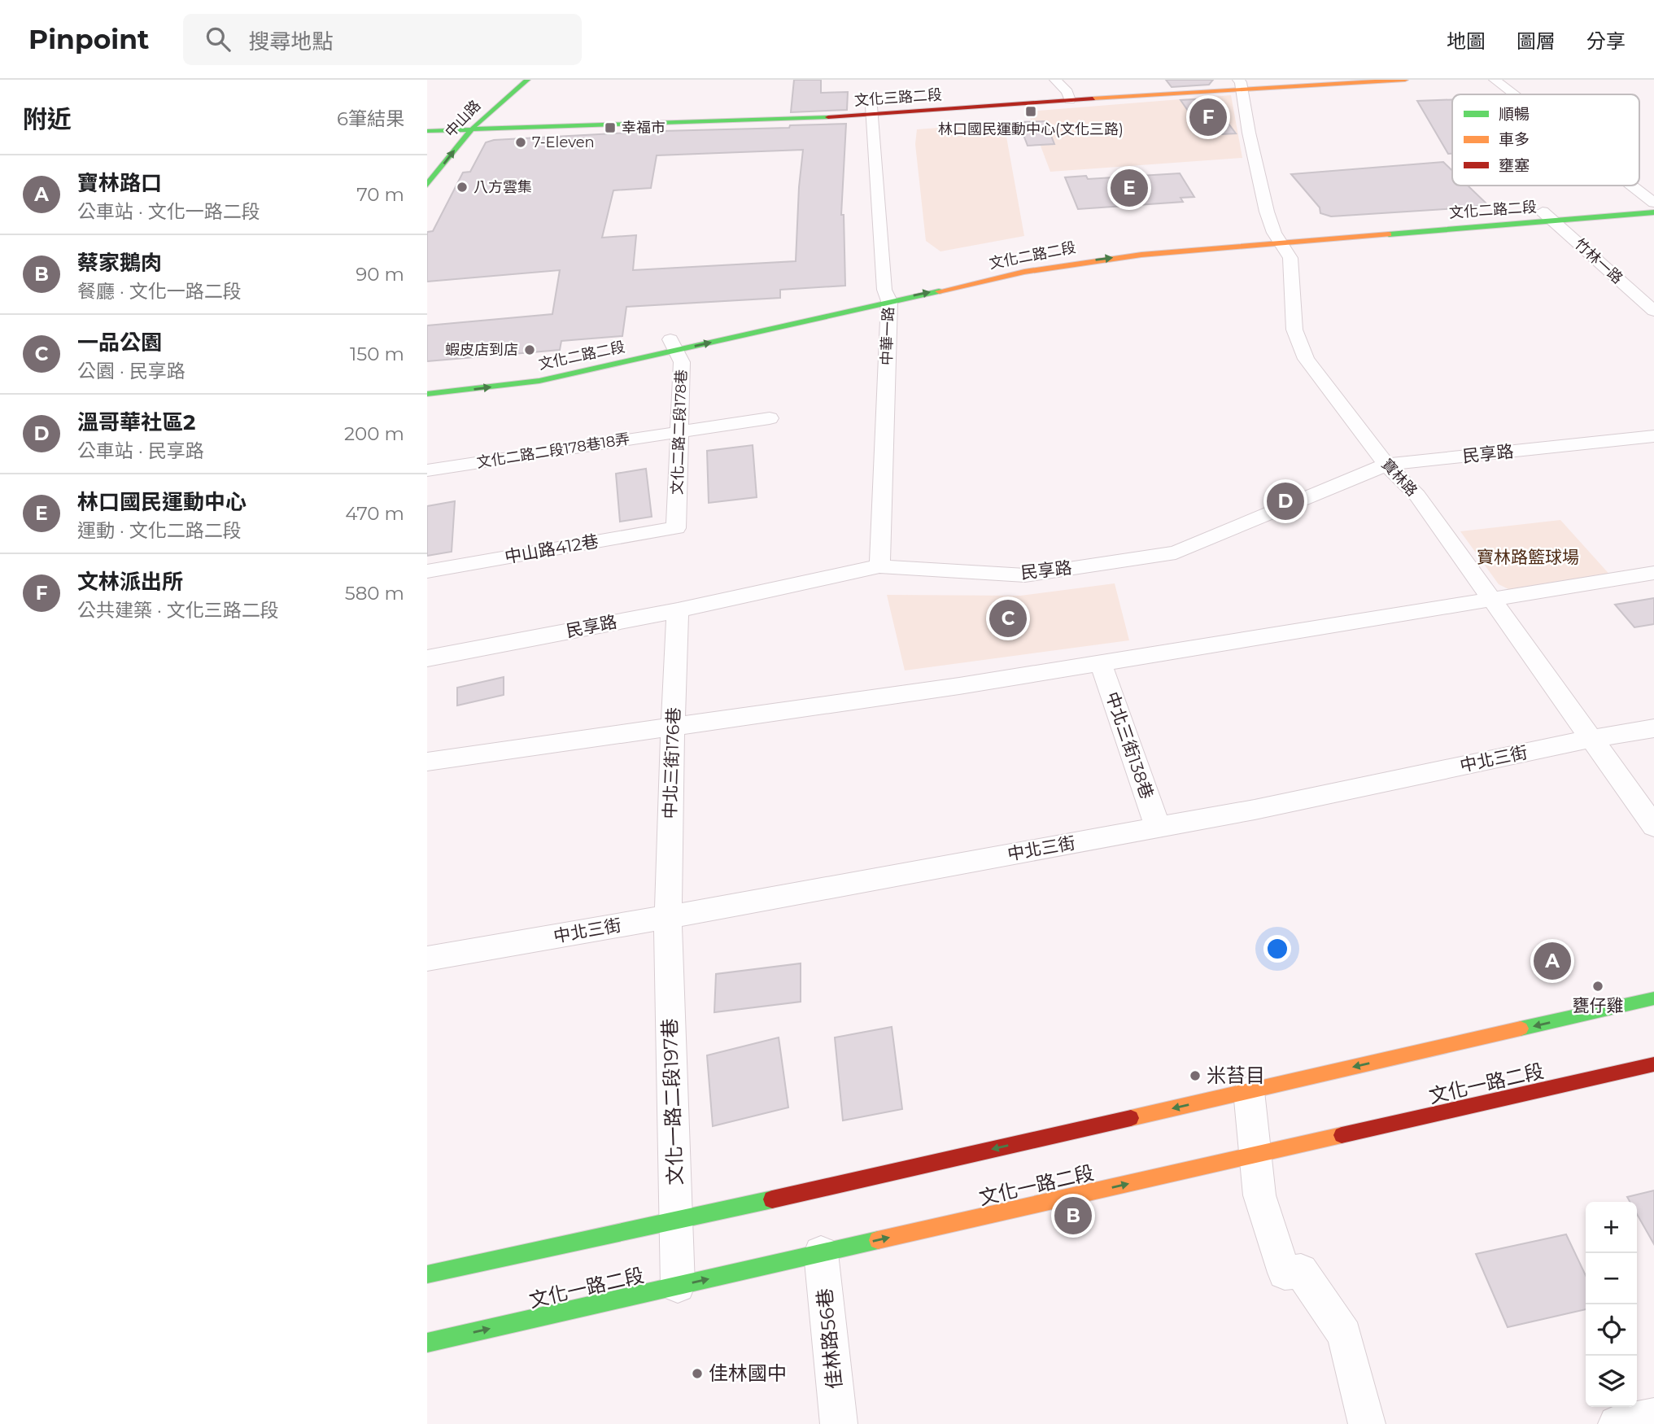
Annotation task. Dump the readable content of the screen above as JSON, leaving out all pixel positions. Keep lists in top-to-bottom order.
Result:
{
  "streets": {
    "street": [
      "文化三路二段",
      "中山路",
      "文化二路二段",
      "竹林一路",
      "中華一路",
      "文化二路二段178巷",
      "文化二路二段178巷18弄",
      "民享路",
      "寶林路",
      "中山路412巷",
      "中北三街138巷",
      "中北三街",
      "中北三街176巷",
      "文化一路二段",
      "文化一路二段197巷",
      "佳林路56巷"
    ]
  },
  "crossings": [
    ["文化三路二段", "中山路"],
    ["文化三路二段", "中華一路"],
    ["文化三路二段", "寶林路"],
    ["文化二路二段", "竹林一路"],
    ["文化二路二段", "中華一路"],
    ["文化二路二段", "文化二路二段178巷"],
    ["文化二路二段", "寶林路"],
    ["中華一路", "民享路"],
    ["文化二路二段178巷", "文化二路二段178巷18弄"],
    ["文化二路二段178巷", "中山路412巷"],
    ["民享路", "寶林路"],
    ["民享路", "中北三街176巷"],
    ["寶林路", "中北三街"],
    ["中北三街138巷", "中北三街"],
    ["中北三街", "中北三街176巷"],
    ["中北三街", "文化一路二段197巷"],
    ["中北三街176巷", "文化一路二段197巷"],
    ["文化一路二段", "文化一路二段197巷"],
    ["文化一路二段", "佳林路56巷"]
  ],
  "parks": ["寶林路籃球場"],
  "places": {
    "transit": ["林口國民運動中心(文化三路)", "幸福市"],
    "other": [
      "7-Eleven",
      "八方雲集",
      "蝦皮店到店",
      "甕仔雞",
      "米苔目",
      "佳林國中"
    ]
  },
  "legend": ["順暢", "車多", "壅塞"],
  "page": {
    "header": "Pinpoint",
    "search": "搜尋地點",
    "nav": ["地圖", "圖層", "分享"],
    "heading": ["附近", "6筆結果"],
    "pins": [
      "F",
      "E",
      "D",
      "C",
      "A",
      "B"
    ],
    "list": [
      {
        "mark": "A",
        "name": "寶林路口",
        "note": "公車站 · 文化一路二段",
        "value": "70 m"
      },
      {
        "mark": "B",
        "name": "蔡家鵝肉",
        "note": "餐廳 · 文化一路二段",
        "value": "90 m"
      },
      {
        "mark": "C",
        "name": "一品公園",
        "note": "公園 · 民享路",
        "value": "150 m"
      },
      {
        "mark": "D",
        "name": "溫哥華社區2",
        "note": "公車站 · 民享路",
        "value": "200 m"
      },
      {
        "mark": "E",
        "name": "林口國民運動中心",
        "note": "運動 · 文化二路二段",
        "value": "470 m"
      },
      {
        "mark": "F",
        "name": "文林派出所",
        "note": "公共建築 · 文化三路二段",
        "value": "580 m"
      }
    ],
    "map_buttons": ["+", "−"]
  }
}
